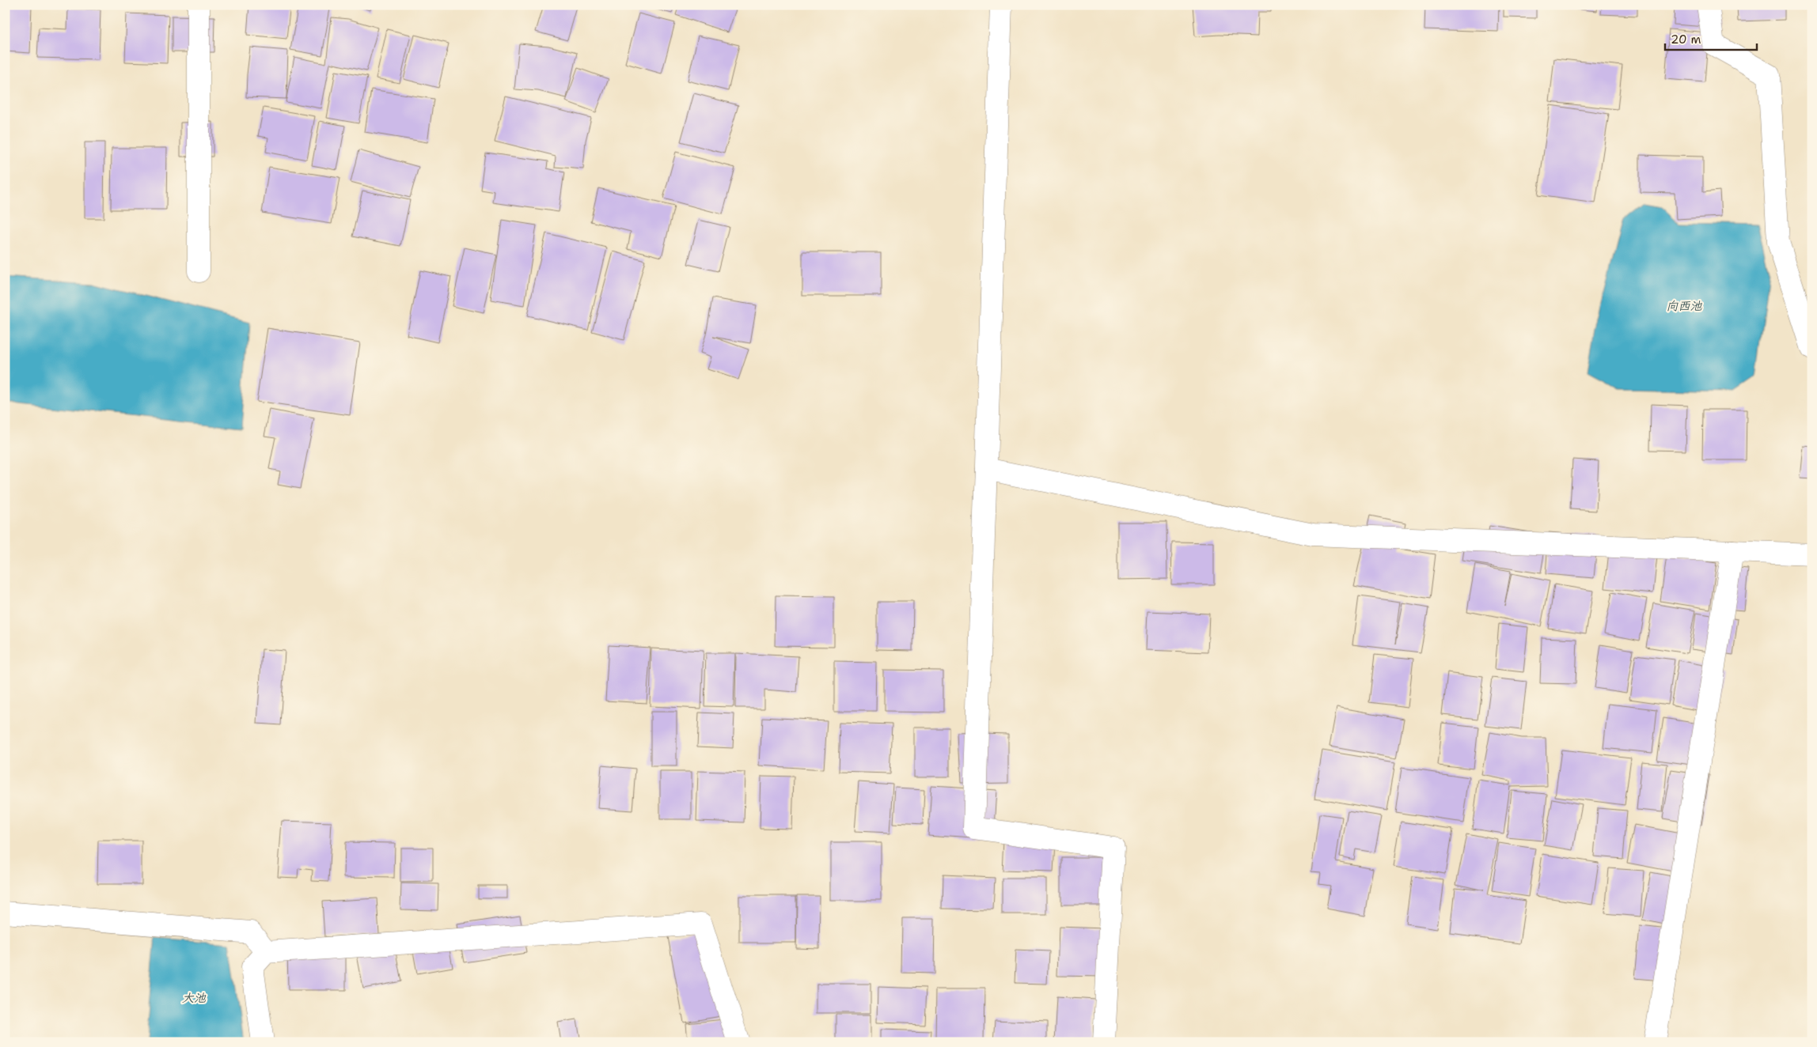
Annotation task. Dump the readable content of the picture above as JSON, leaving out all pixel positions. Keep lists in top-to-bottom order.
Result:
{
  "water": ["向西池", "大池"],
  "scale_bar": "20 m"
}
